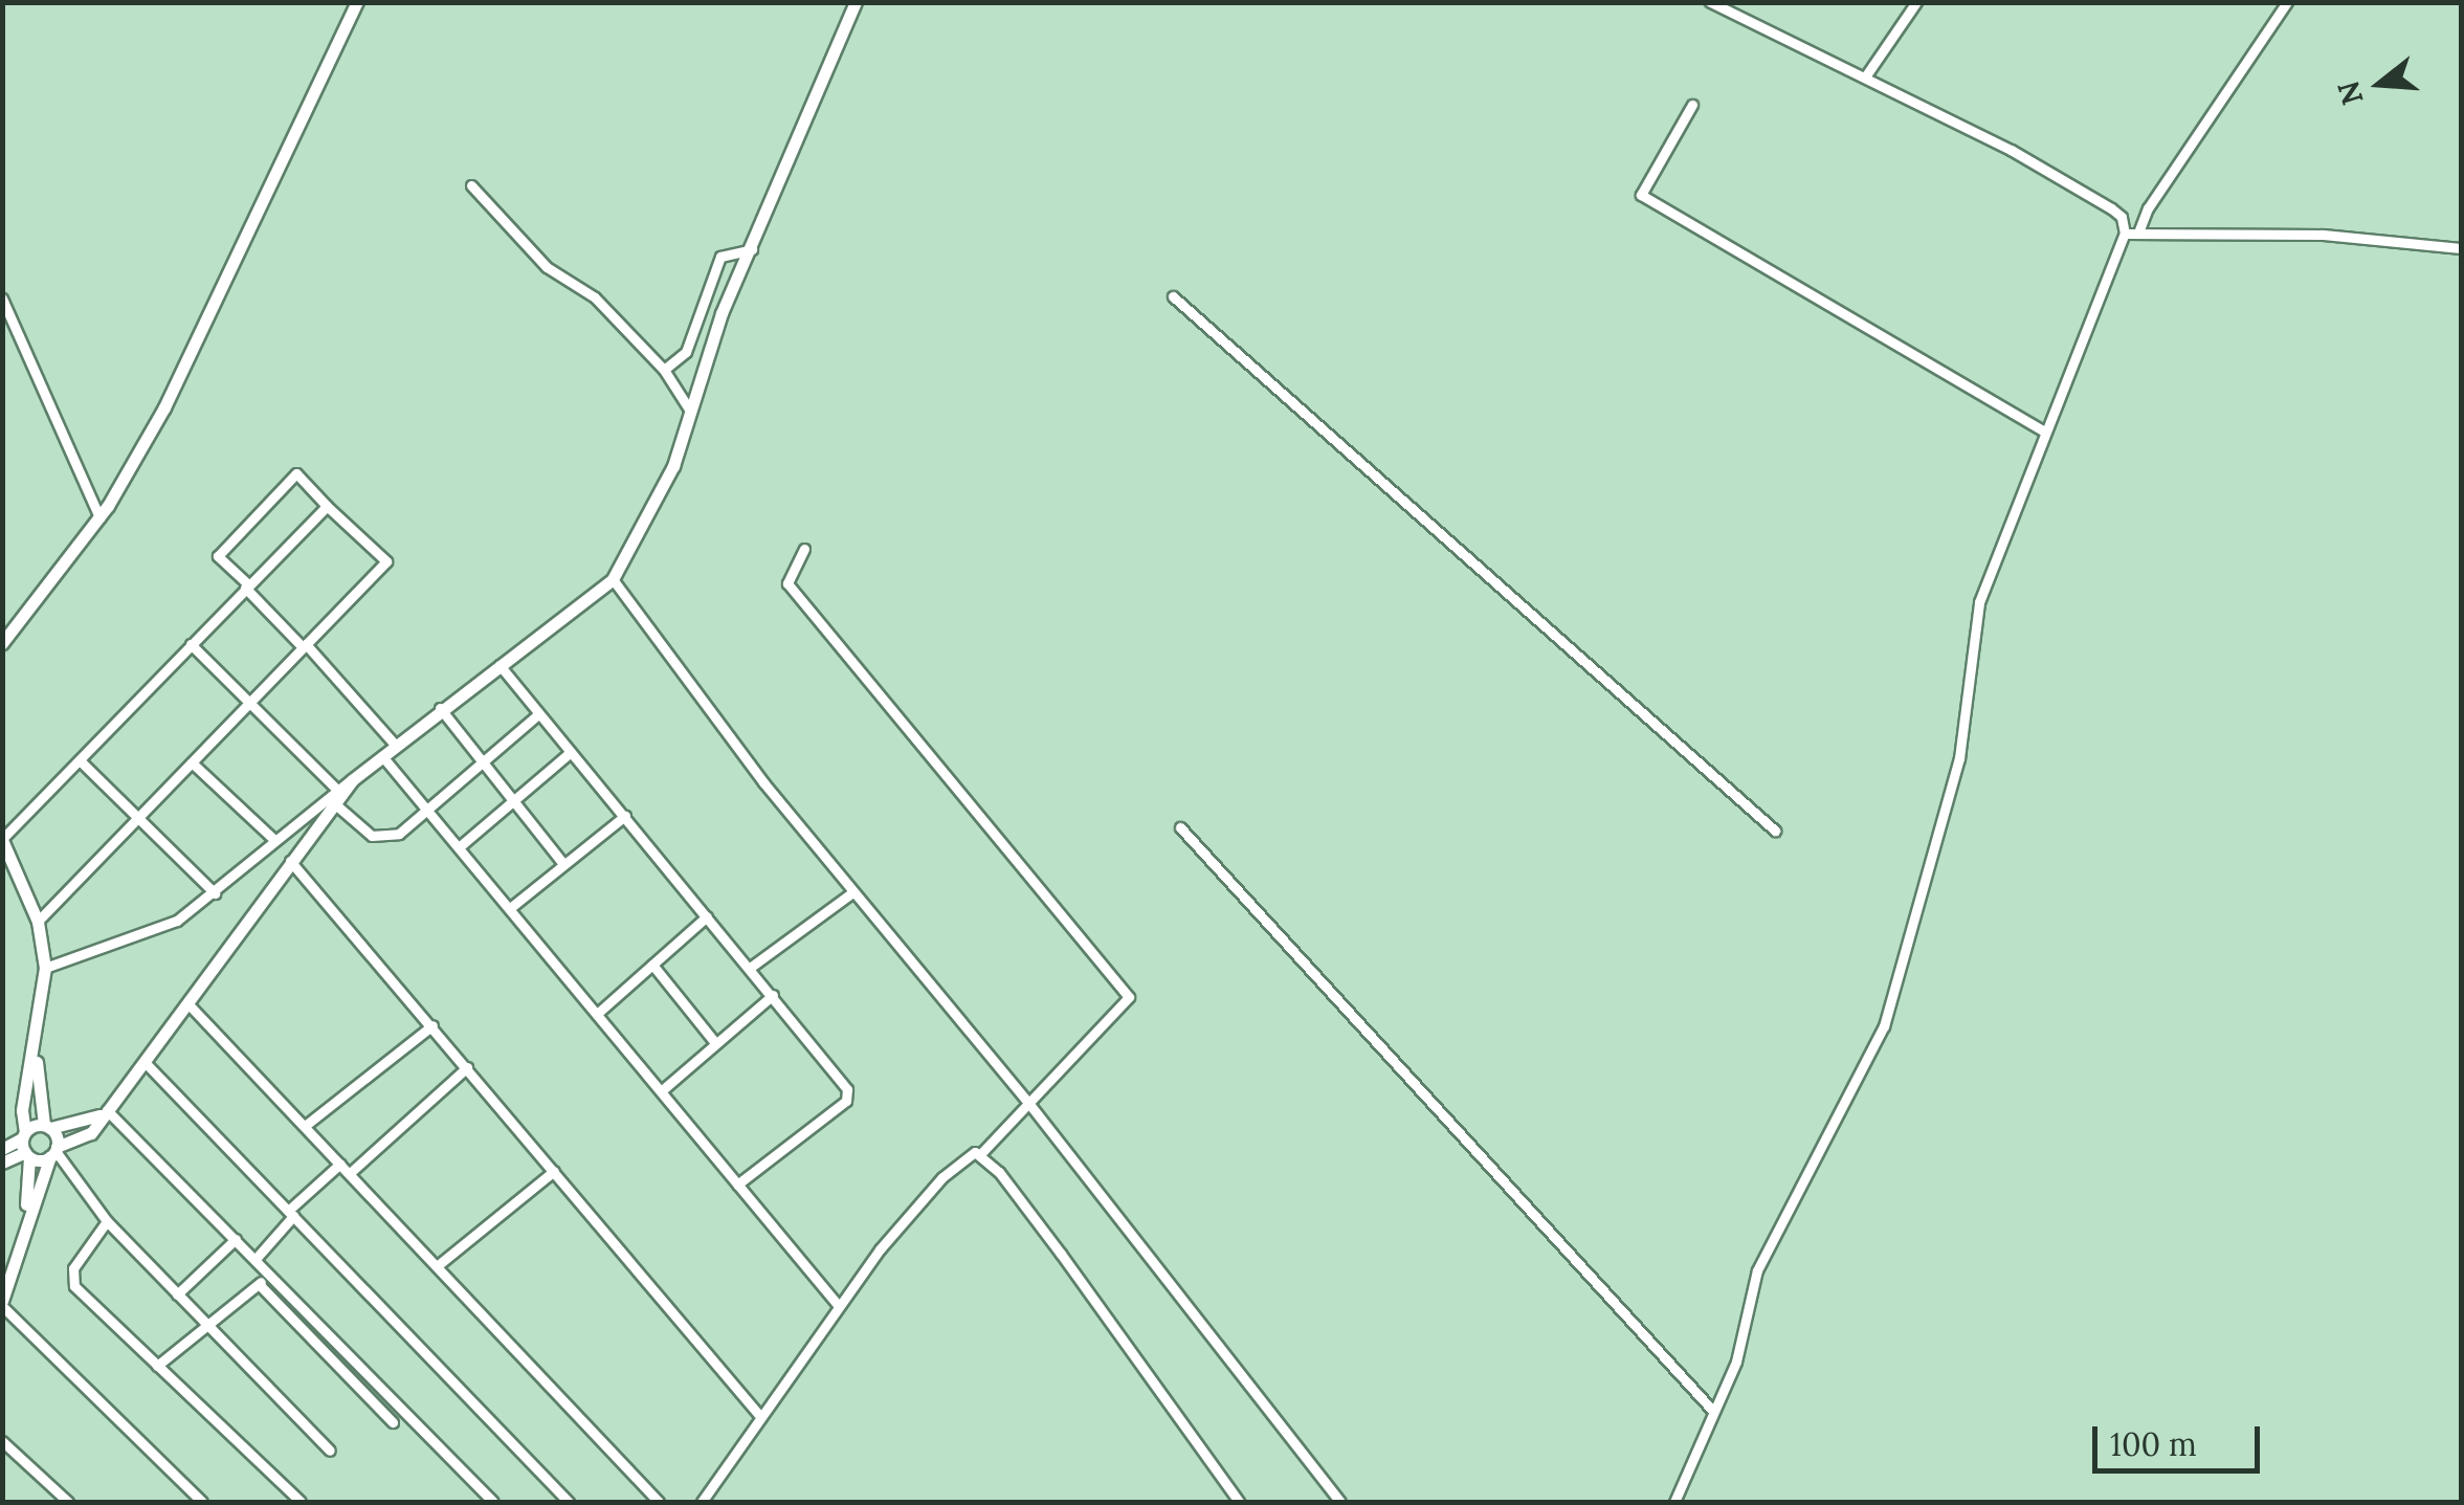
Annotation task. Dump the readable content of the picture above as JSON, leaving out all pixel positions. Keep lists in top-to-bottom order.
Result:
{
  "scale_bar": "100 m",
  "north": "left"
}
